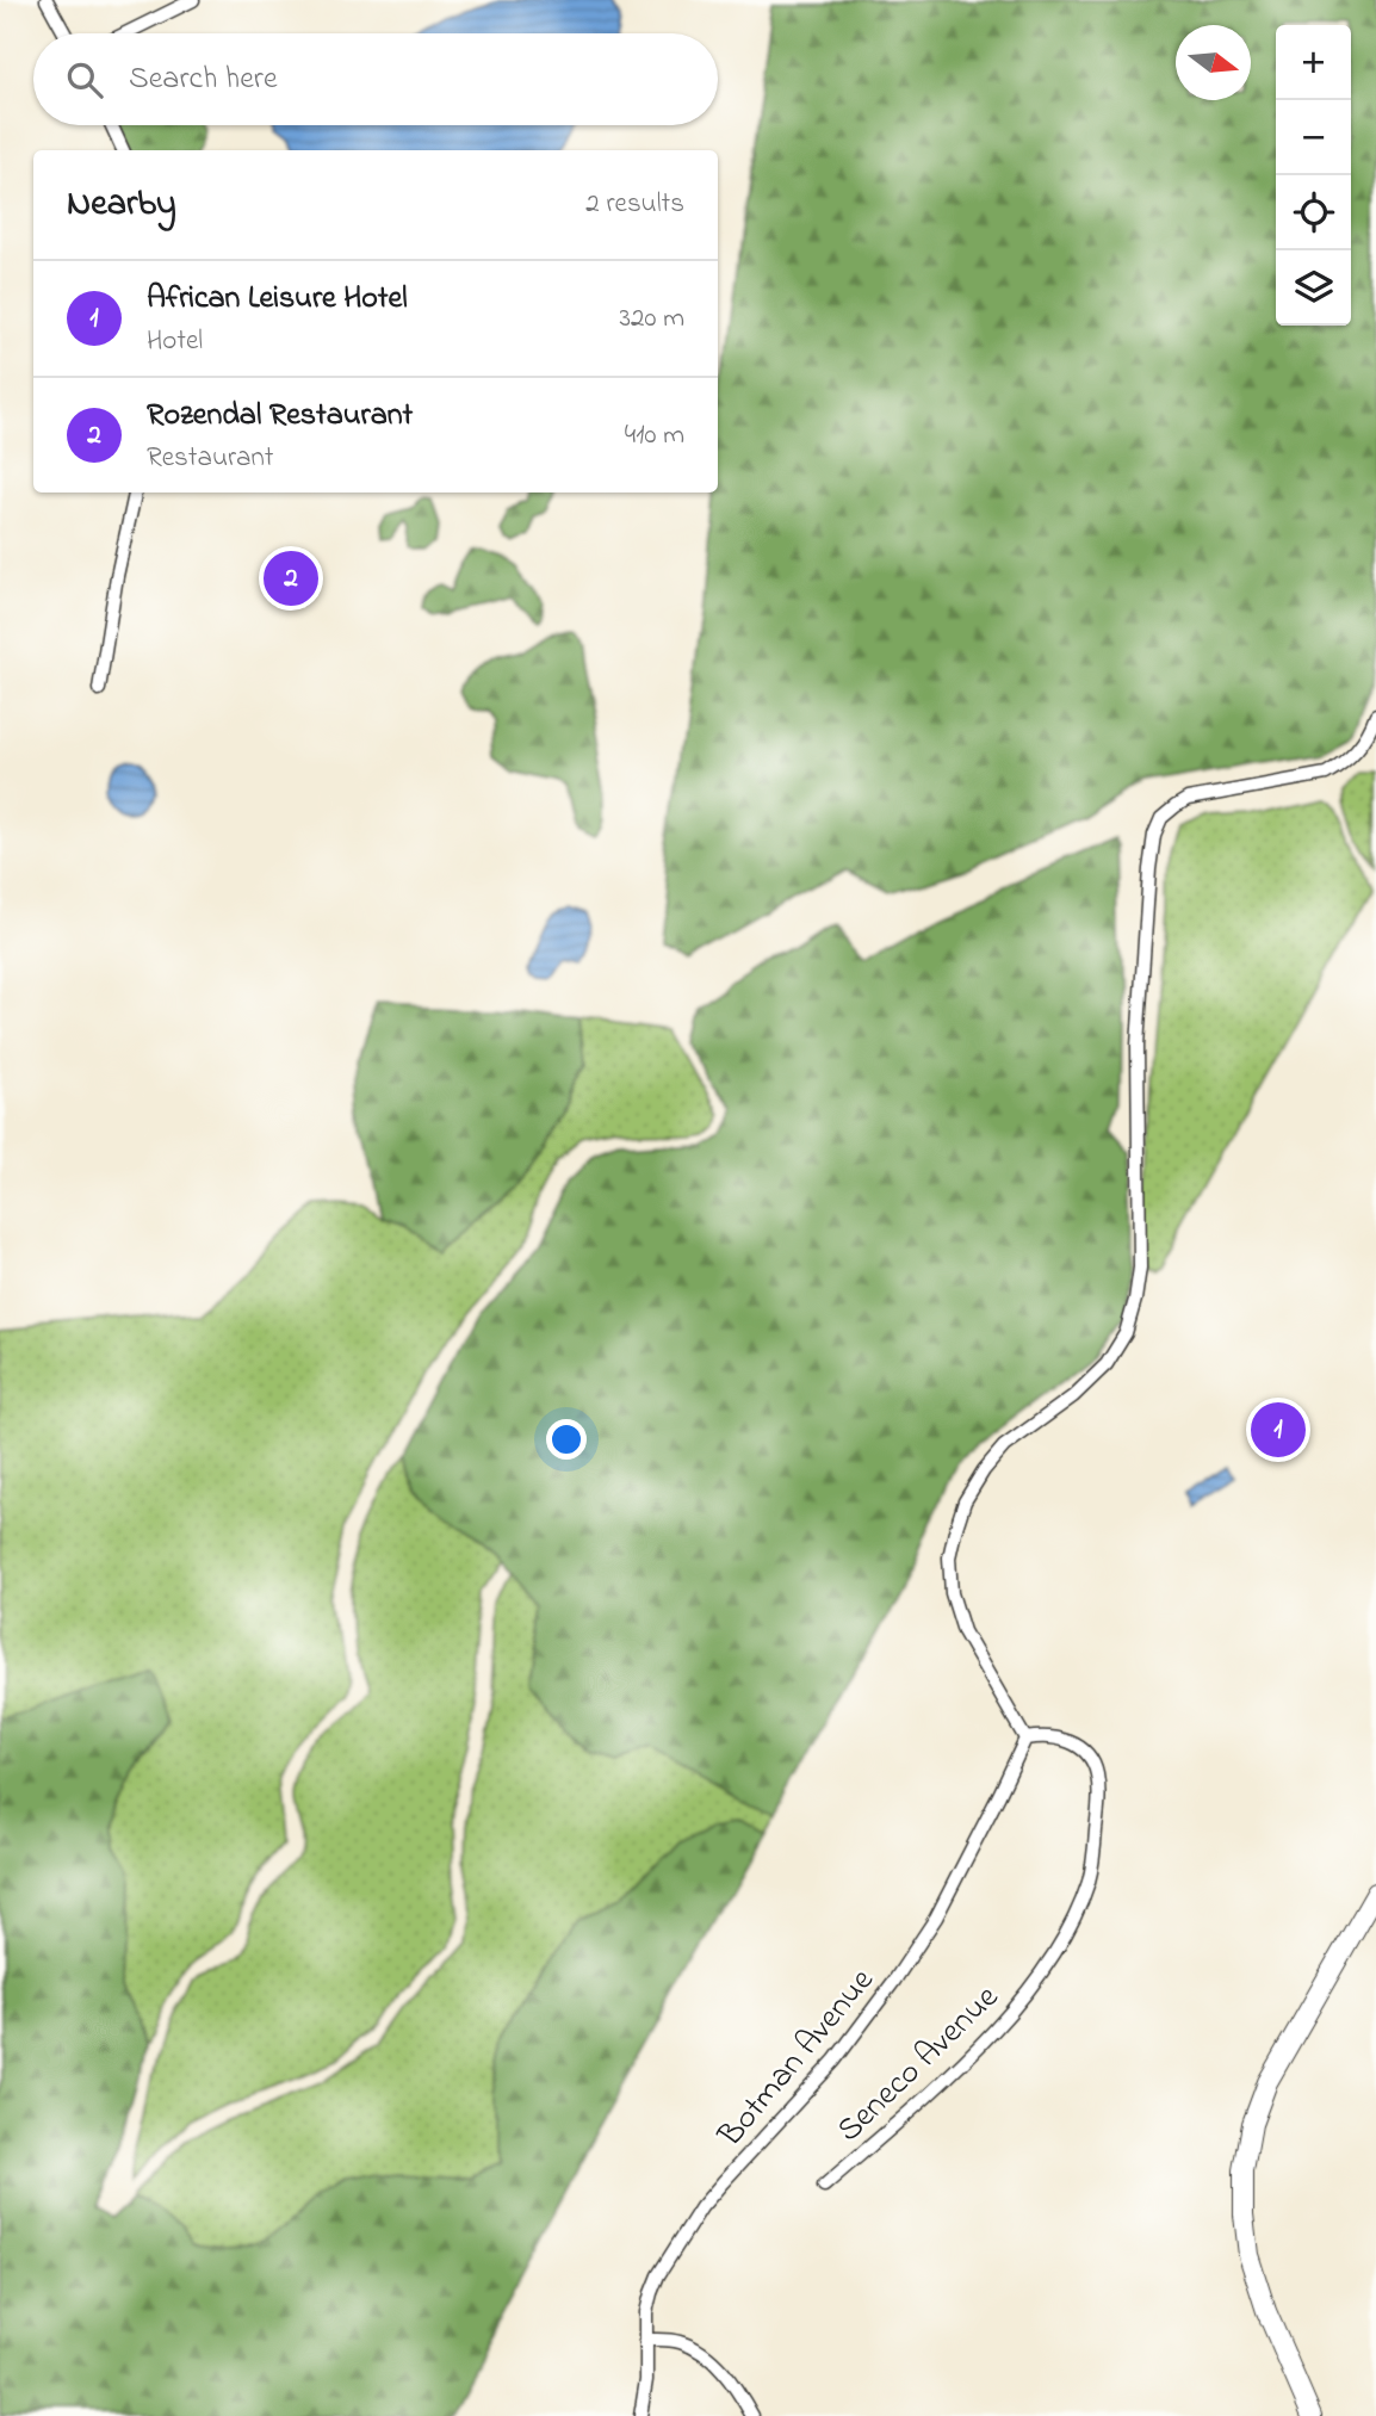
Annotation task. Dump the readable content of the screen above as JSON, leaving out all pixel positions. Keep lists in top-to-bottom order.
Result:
{
  "streets": {
    "street": ["Botman Avenue", "Seneco Avenue"]
  },
  "crossings": [
    ["Botman Avenue", "Seneco Avenue"]
  ],
  "north": "right",
  "page": {
    "map_buttons": ["+", "−"],
    "search": "Search here",
    "heading": ["Nearby", "2 results"],
    "list": [
      {
        "mark": "1",
        "name": "African Leisure Hotel",
        "note": "Hotel",
        "value": "320 m"
      },
      {
        "mark": "2",
        "name": "Rozendal Restaurant",
        "note": "Restaurant",
        "value": "410 m"
      }
    ],
    "pins": ["2", "1"]
  }
}
